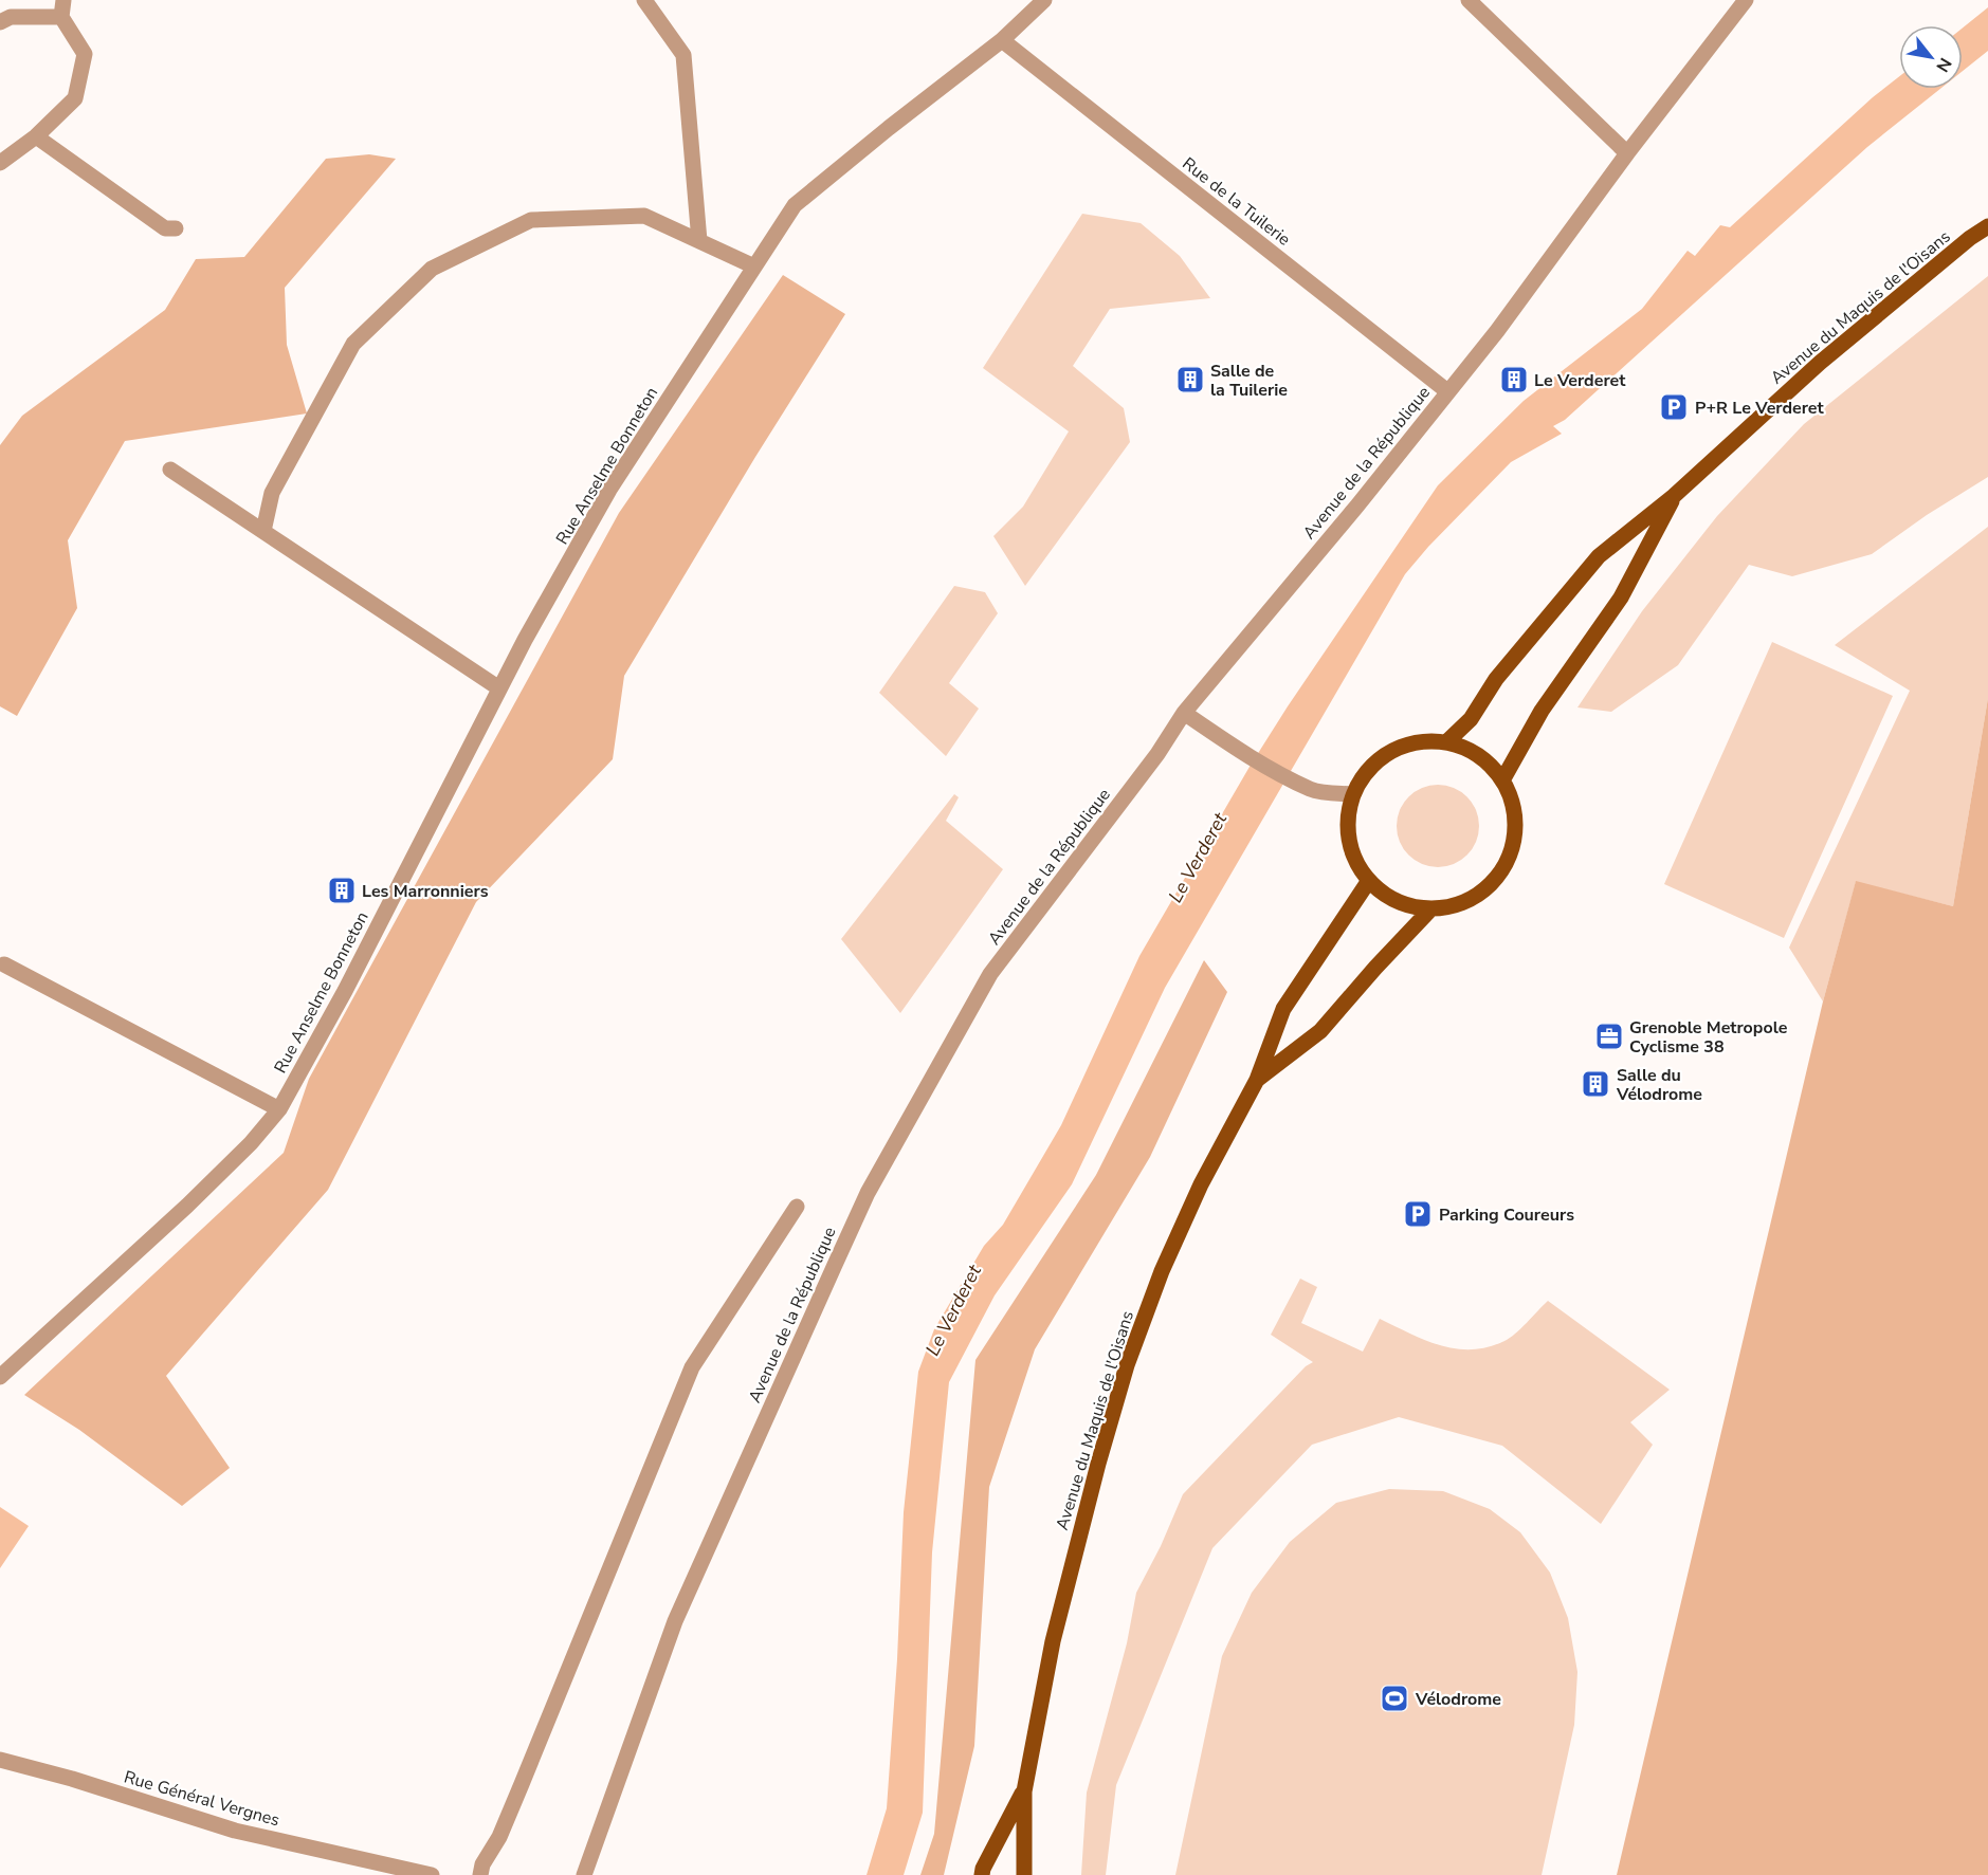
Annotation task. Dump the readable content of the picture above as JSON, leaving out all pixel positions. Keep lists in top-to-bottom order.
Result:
{
  "streets": {
    "main road": ["Avenue du Maquis de l'Oisans"],
    "street": [
      "Rue de la Tuilerie",
      "Avenue de la République",
      "Rue Anselme Bonneton",
      "Rue Général Vergnes"
    ]
  },
  "crossings": [
    ["Rue de la Tuilerie", "Avenue de la République"],
    ["Rue de la Tuilerie", "Rue Anselme Bonneton"]
  ],
  "water": ["Le Verderet"],
  "places": {
    "building": [
      "Salle de la Tuilerie",
      "Le Verderet",
      "Les Marronniers",
      "Salle du Vélodrome"
    ],
    "parking": ["P+R Le Verderet", "Parking Coureurs"],
    "office": ["Grenoble Metropole Cyclisme 38"],
    "sports": ["Vélodrome"]
  },
  "north": "bottom right"
}
